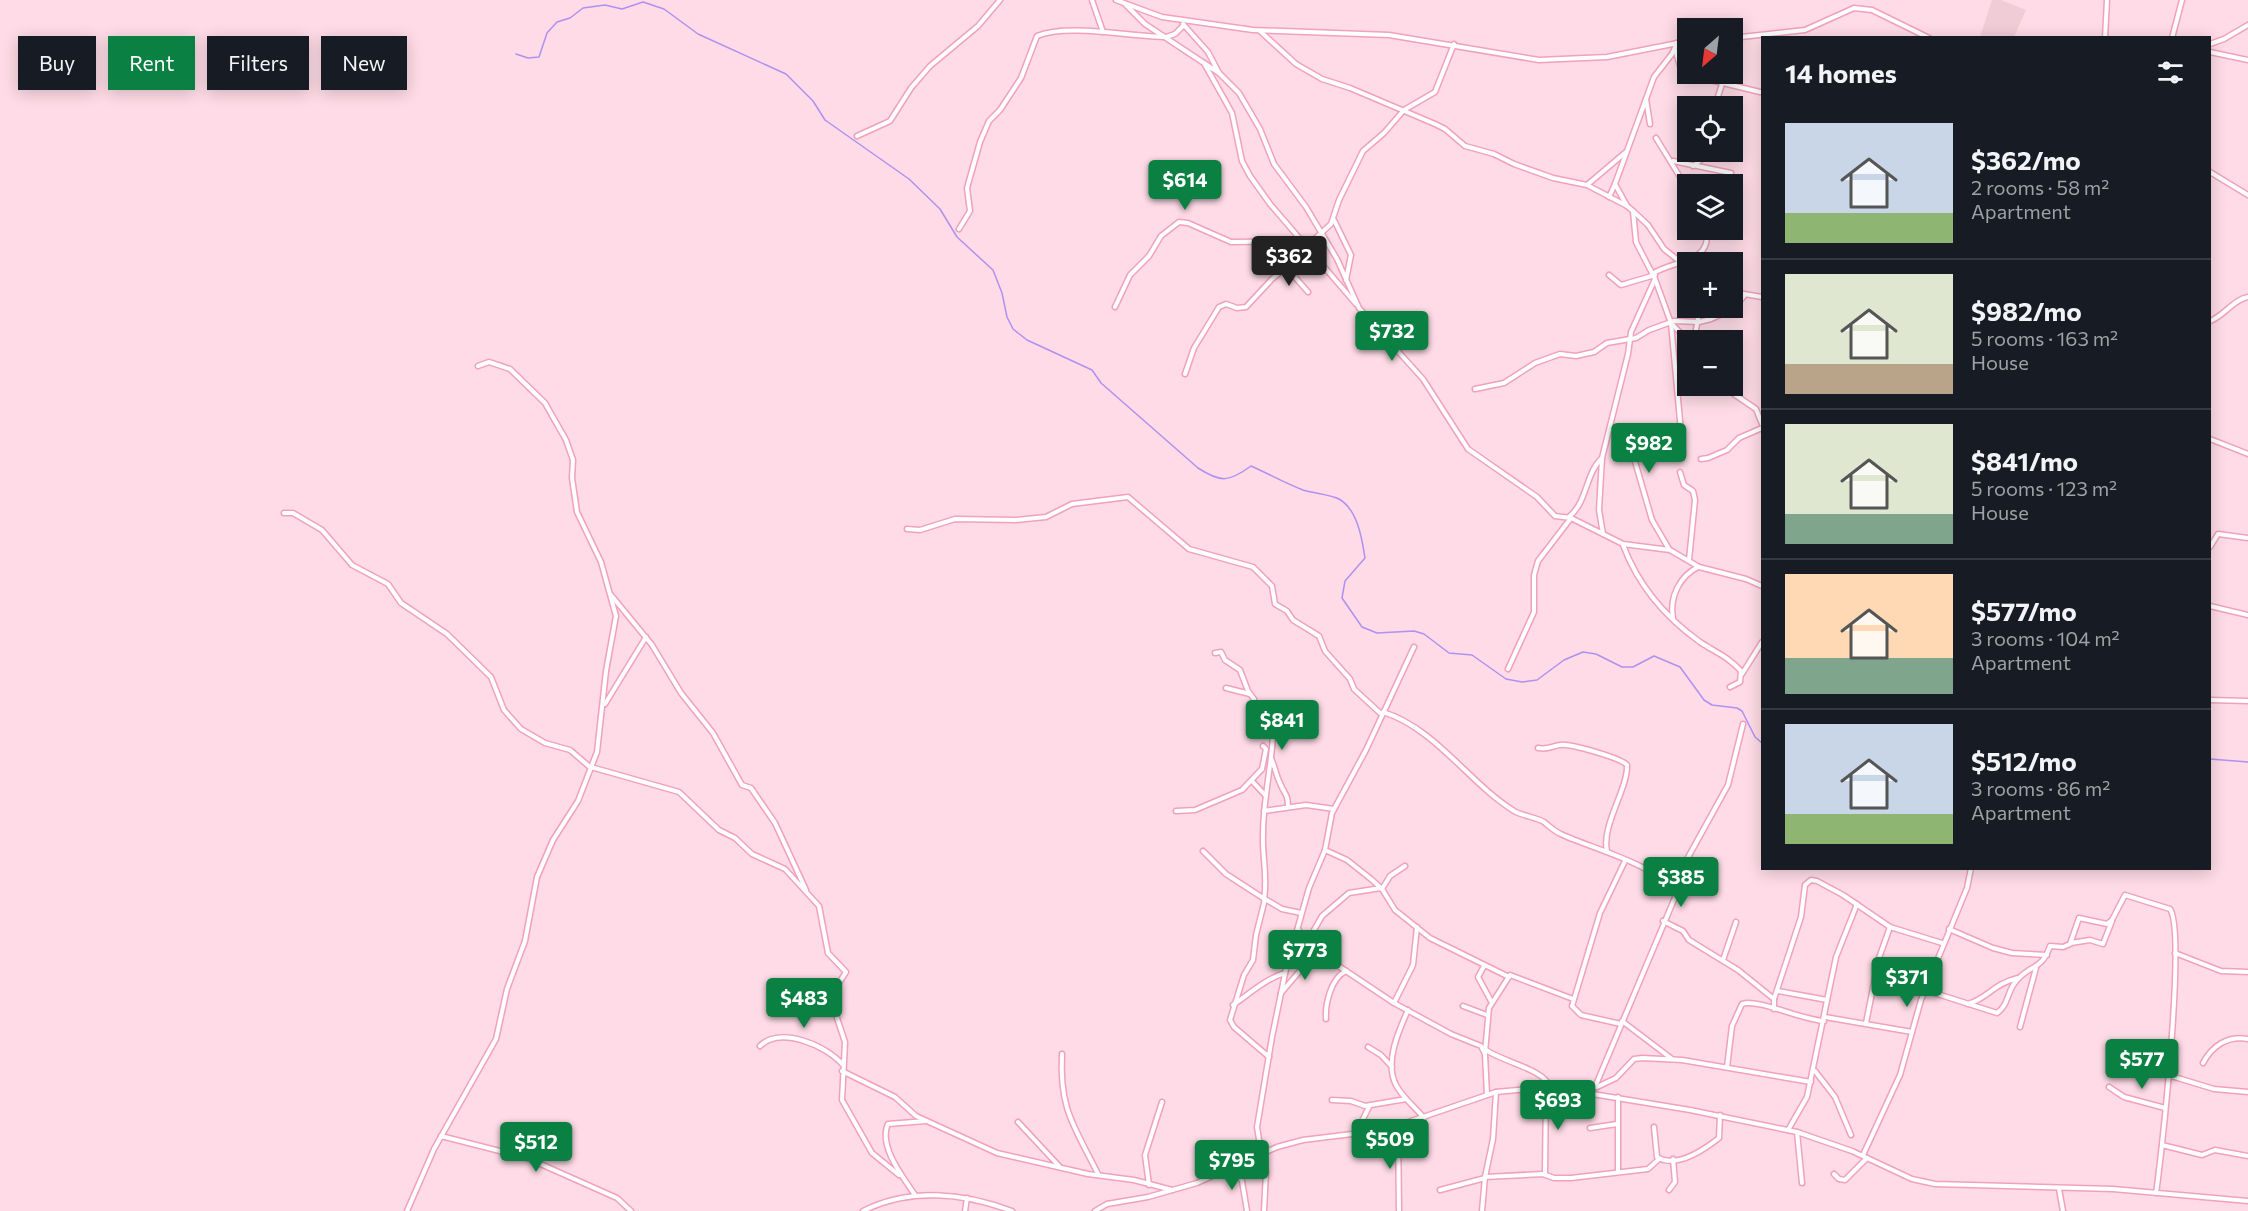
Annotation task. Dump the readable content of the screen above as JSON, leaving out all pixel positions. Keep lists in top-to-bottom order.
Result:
{
  "north": "bottom left",
  "page": {
    "map_buttons": ["+", "−"],
    "chip": [
      "Buy",
      "Rent",
      "Filters",
      "New"
    ],
    "heading": "14 homes",
    "list": [
      {
        "name": "$362/mo",
        "note": "2 rooms · 58 m² · Apartment"
      },
      {
        "name": "$982/mo",
        "note": "5 rooms · 163 m² · House"
      },
      {
        "name": "$841/mo",
        "note": "5 rooms · 123 m² · House"
      },
      {
        "name": "$577/mo",
        "note": "3 rooms · 104 m² · Apartment"
      },
      {
        "name": "$512/mo",
        "note": "3 rooms · 86 m² · Apartment"
      }
    ],
    "price": [
      "$614",
      "$362",
      "$732",
      "$982",
      "$841",
      "$385",
      "$773",
      "$371",
      "$483",
      "$577",
      "$693",
      "$509",
      "$512",
      "$795"
    ]
  }
}
